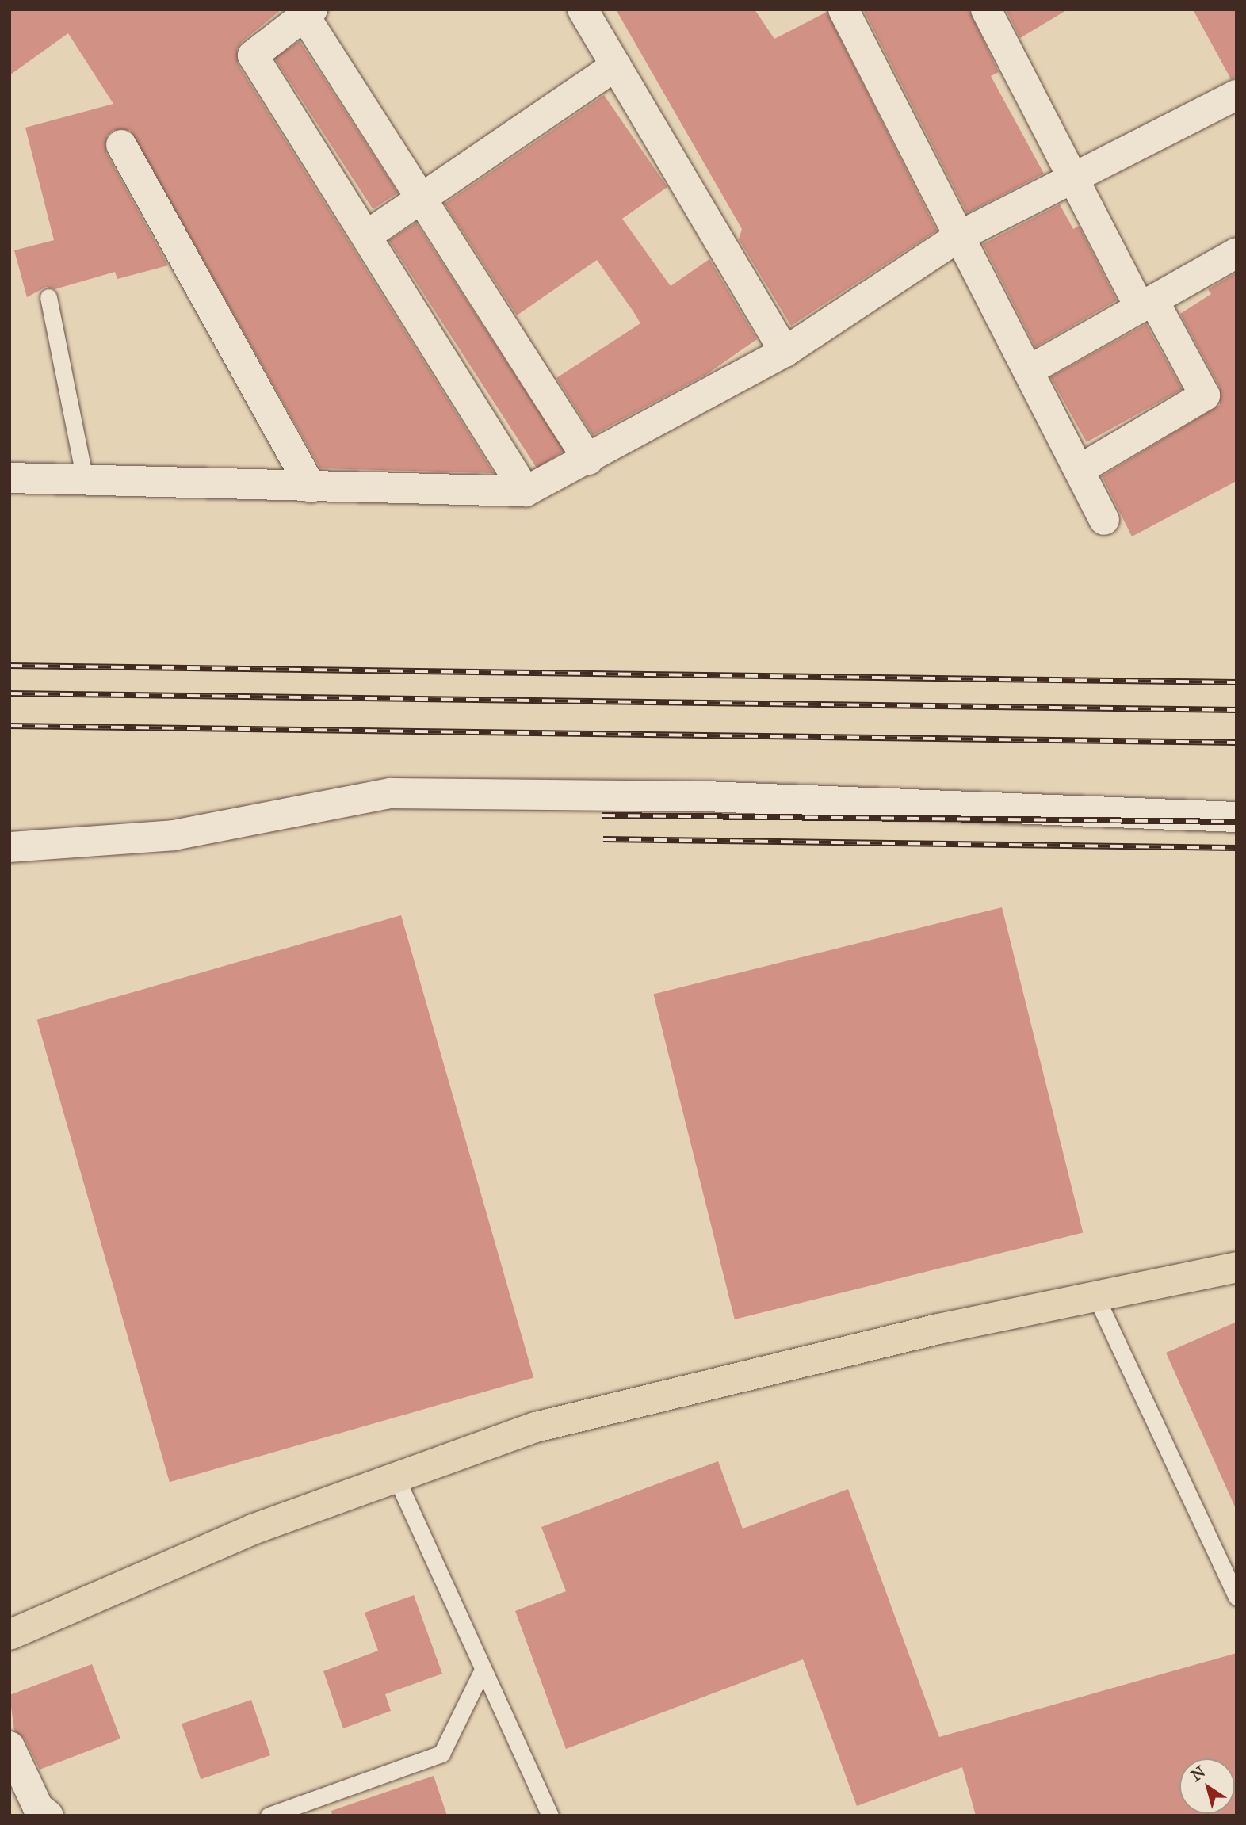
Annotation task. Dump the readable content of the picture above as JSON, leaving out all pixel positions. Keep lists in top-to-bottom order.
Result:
{
  "north": "top left"
}
